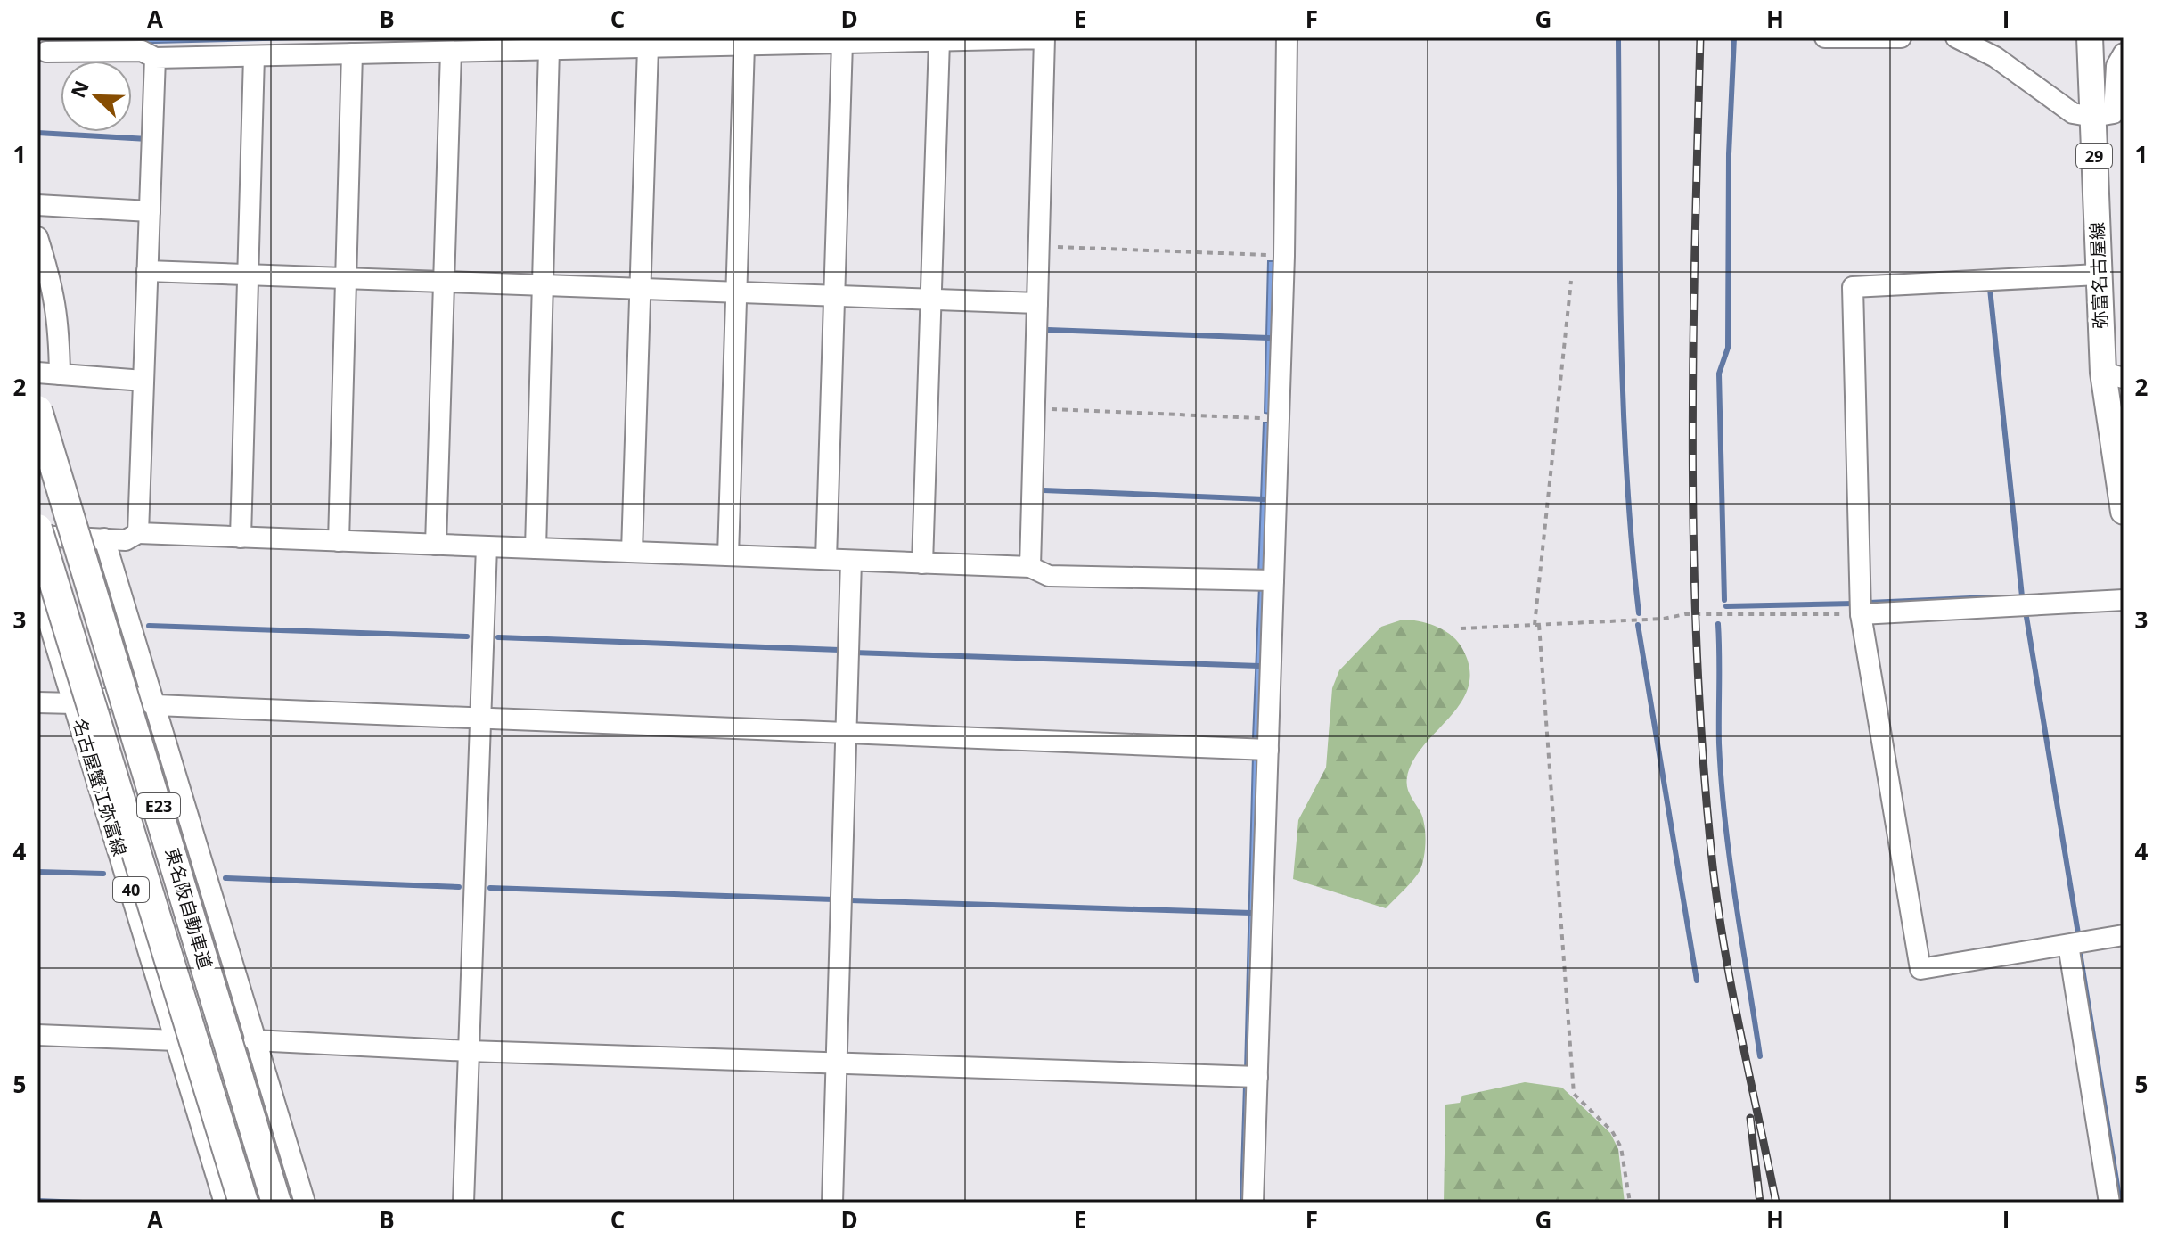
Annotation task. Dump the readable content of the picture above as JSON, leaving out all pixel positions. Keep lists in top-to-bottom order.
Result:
{
  "streets": {
    "highway": ["E23", "東名阪自動車道"],
    "main road": [
      "29",
      "弥富名古屋線",
      "名古屋蟹江弥富線",
      "40"
    ]
  },
  "north": "top left",
  "grid": {
    "columns": [
      "A",
      "B",
      "C",
      "D",
      "E",
      "F",
      "G",
      "H",
      "I"
    ],
    "rows": [
      "1",
      "2",
      "3",
      "4",
      "5"
    ]
  }
}
